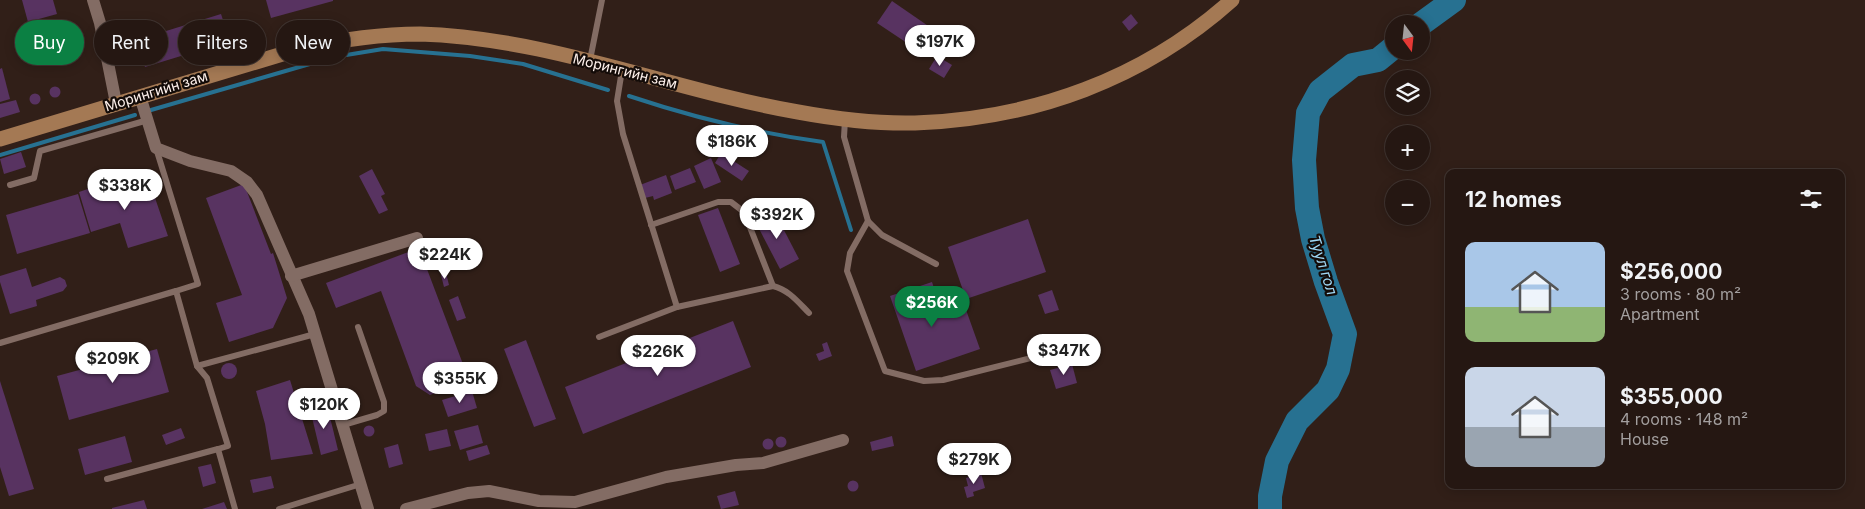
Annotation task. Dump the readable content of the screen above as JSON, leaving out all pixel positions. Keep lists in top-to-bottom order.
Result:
{
  "streets": {
    "main road": ["Морингийн зам"]
  },
  "water": ["Туул гол"],
  "north": "bottom",
  "page": {
    "map_buttons": ["+", "−"],
    "chip": [
      "Buy",
      "Rent",
      "Filters",
      "New"
    ],
    "price": [
      "$197K",
      "$186K",
      "$338K",
      "$392K",
      "$224K",
      "$256K",
      "$347K",
      "$226K",
      "$209K",
      "$355K",
      "$120K",
      "$279K"
    ],
    "heading": "12 homes",
    "list": [
      {
        "name": "$256,000",
        "note": "3 rooms · 80 m² · Apartment"
      },
      {
        "name": "$355,000",
        "note": "4 rooms · 148 m² · House"
      }
    ]
  }
}
